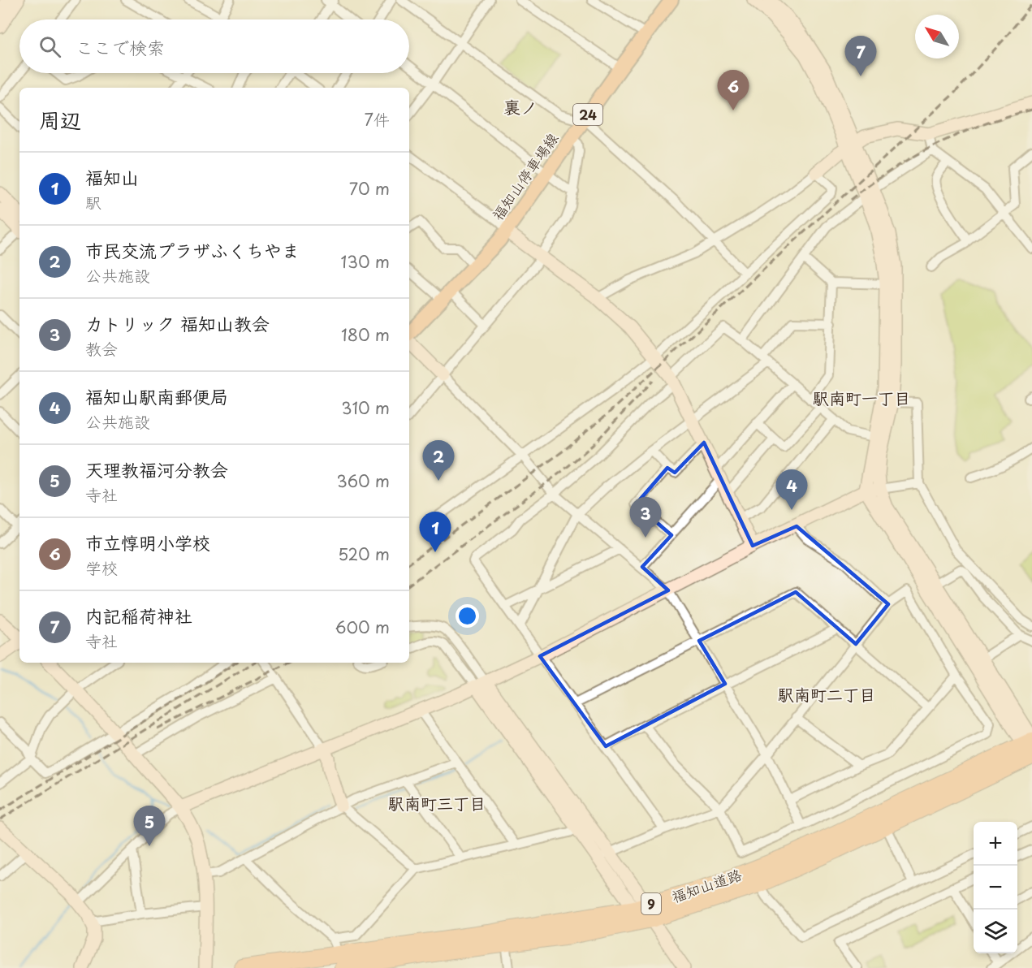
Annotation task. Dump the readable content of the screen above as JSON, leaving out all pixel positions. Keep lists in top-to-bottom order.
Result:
{
  "streets": {
    "highway": ["福知山道路", "9"],
    "main road": ["24", "福知山停車場線"]
  },
  "districts": [
    "裏ノ",
    "駅南町一丁目",
    "駅南町二丁目",
    "駅南町三丁目"
  ],
  "north": "top left",
  "page": {
    "search": "ここで検索",
    "pins": [
      "7",
      "6",
      "2",
      "4",
      "3",
      "1",
      "5"
    ],
    "heading": ["周辺", "7件"],
    "list": [
      {
        "mark": "1",
        "name": "福知山",
        "note": "駅",
        "value": "70 m"
      },
      {
        "mark": "2",
        "name": "市民交流プラザふくちやま",
        "note": "公共施設",
        "value": "130 m"
      },
      {
        "mark": "3",
        "name": "カトリック 福知山教会",
        "note": "教会",
        "value": "180 m"
      },
      {
        "mark": "4",
        "name": "福知山駅南郵便局",
        "note": "公共施設",
        "value": "310 m"
      },
      {
        "mark": "5",
        "name": "天理教福河分教会",
        "note": "寺社",
        "value": "360 m"
      },
      {
        "mark": "6",
        "name": "市立惇明小学校",
        "note": "学校",
        "value": "520 m"
      },
      {
        "mark": "7",
        "name": "内記稲荷神社",
        "note": "寺社",
        "value": "600 m"
      }
    ],
    "map_buttons": ["+", "−"]
  }
}
